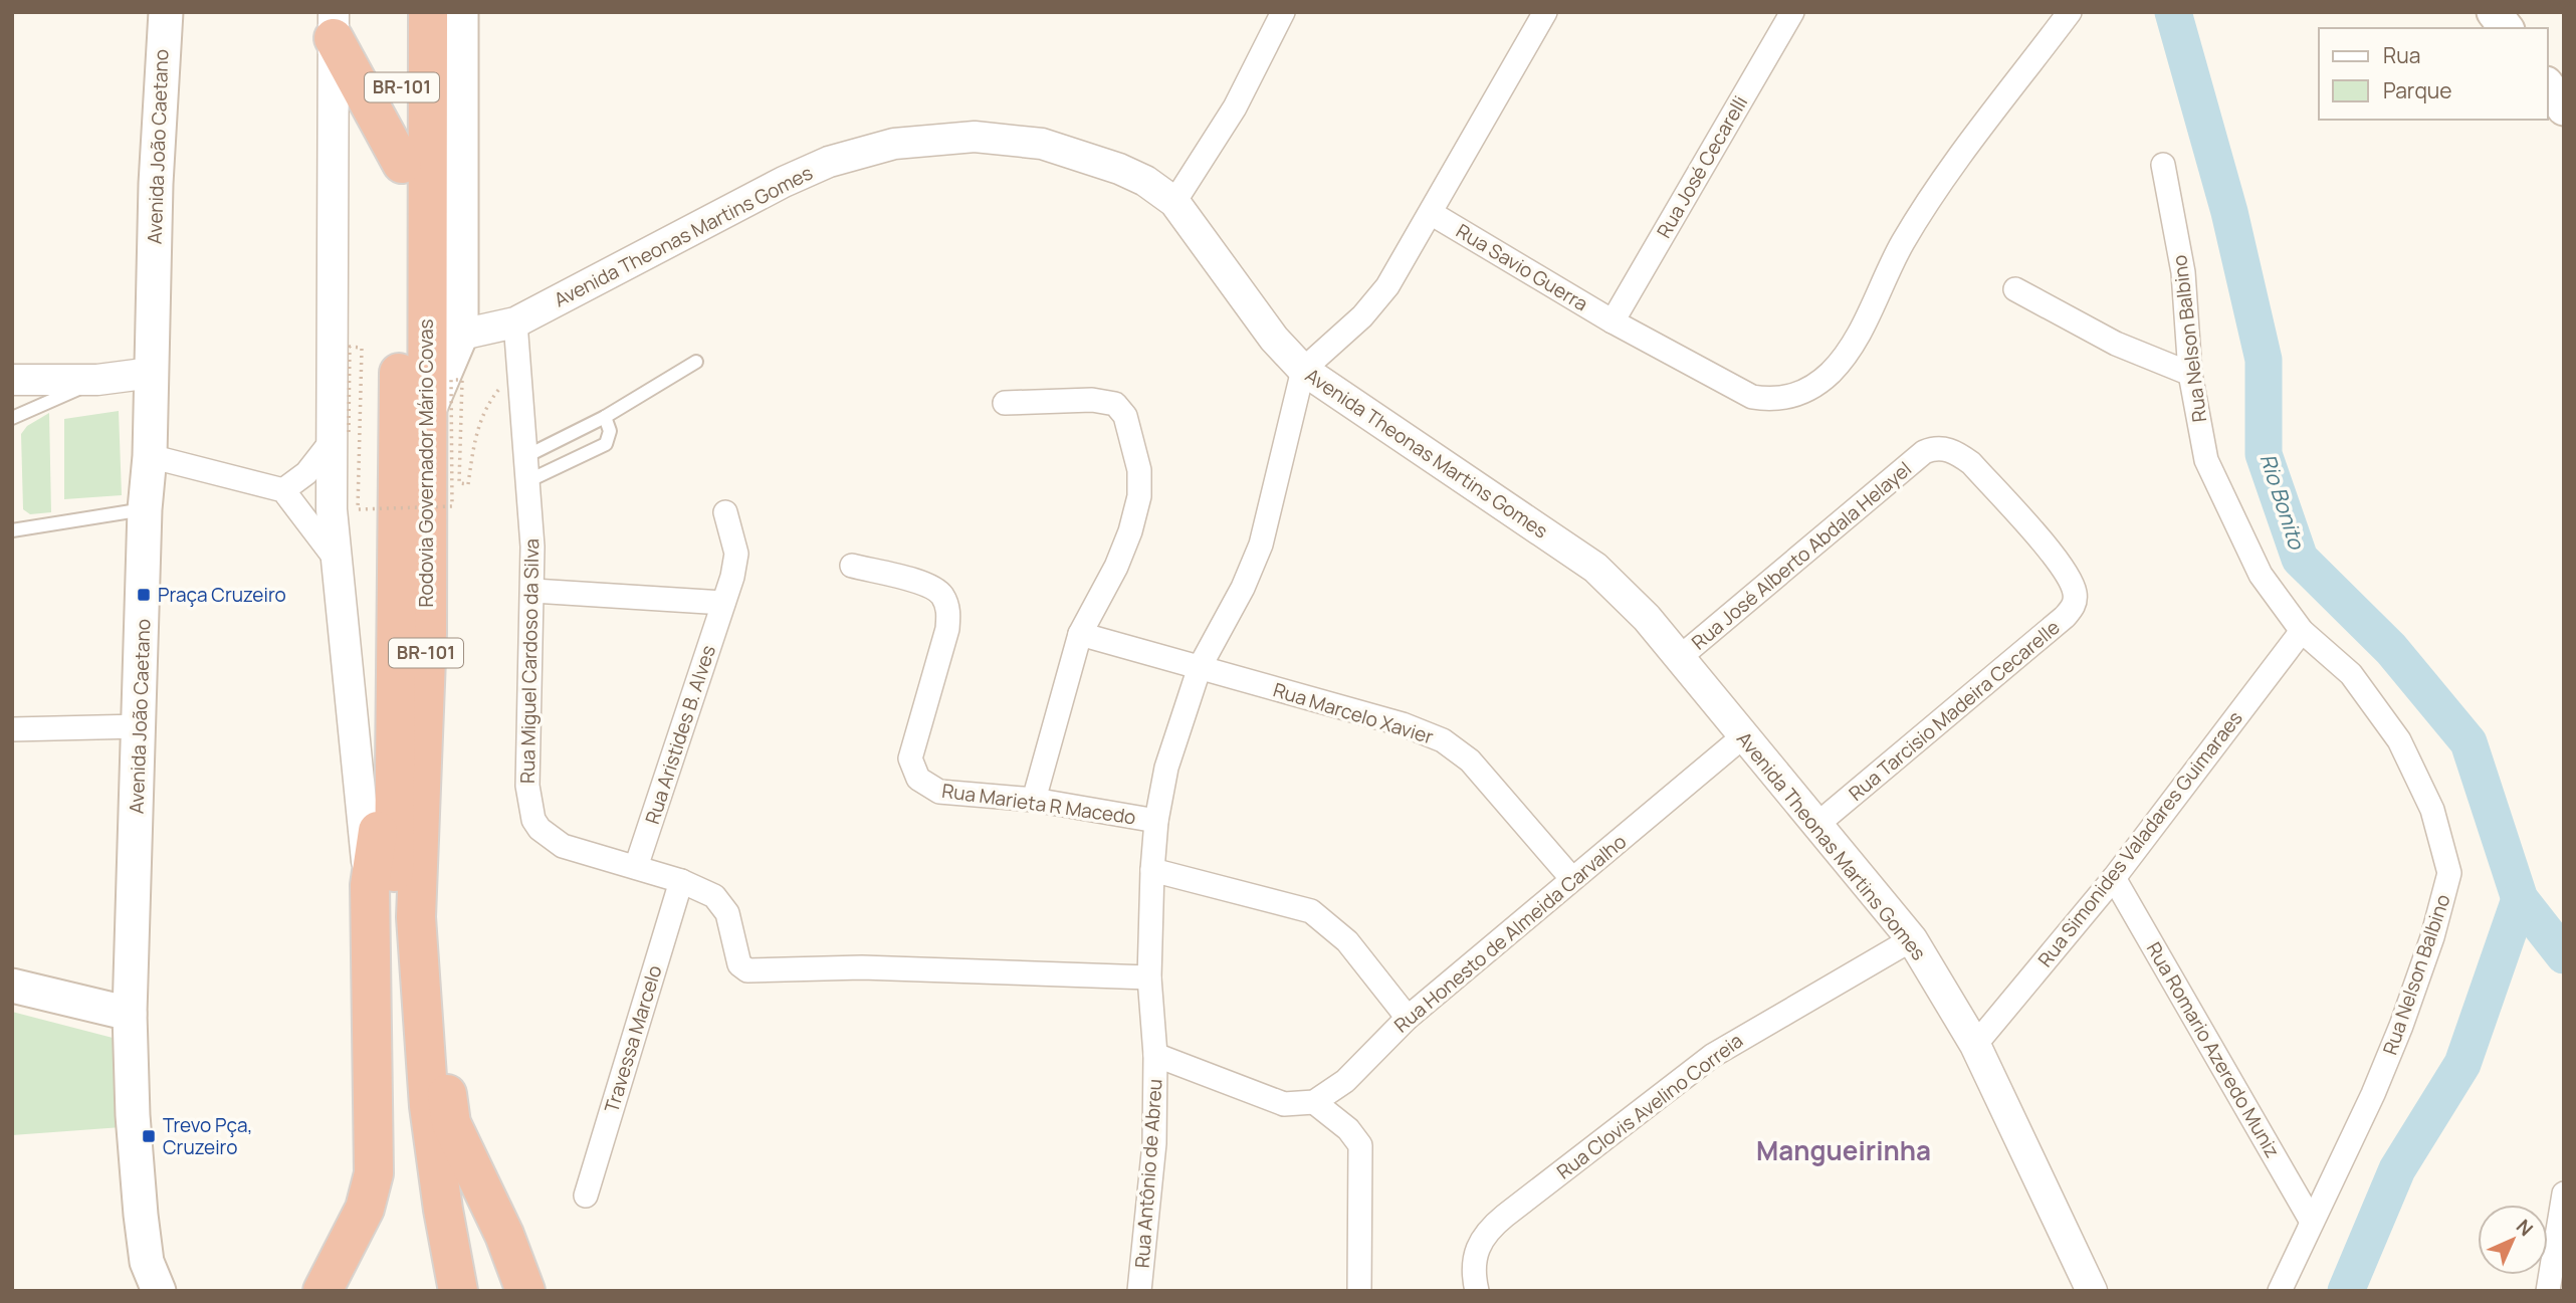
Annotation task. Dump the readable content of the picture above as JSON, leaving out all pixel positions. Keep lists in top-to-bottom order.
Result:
{
  "streets": {
    "highway": ["BR-101", "Rodovia Governador Mário Covas"],
    "main road": ["Avenida João Caetano"],
    "street": [
      "Rua José Cecarelli",
      "Avenida Theonas Martins Gomes",
      "Rua Savio Guerra",
      "Rua Nelson Balbino",
      "Rua José Alberto Abdala Helayel",
      "Rua Miguel Cardoso da Silva",
      "Rua Tarcisio Madeira Cecarelle",
      "Rua Marcelo Xavier",
      "Rua Aristides B. Alves",
      "Rua Marieta R Macedo",
      "Rua Simonides Valadares Guimaraes",
      "Rua Honesto de Almeida Carvalho",
      "Travessa Marcelo",
      "Rua Romario Azeredo Muniz",
      "Rua Clovis Avelino Correia",
      "Rua Antônio de Abreu"
    ]
  },
  "crossings": [
    ["Rua José Cecarelli", "Rua Savio Guerra"],
    ["Avenida Theonas Martins Gomes", "Rua José Alberto Abdala Helayel"],
    ["Avenida Theonas Martins Gomes", "Rua Miguel Cardoso da Silva"],
    ["Avenida Theonas Martins Gomes", "Rua Tarcisio Madeira Cecarelle"],
    ["Avenida Theonas Martins Gomes", "Rua Simonides Valadares Guimaraes"],
    ["Avenida Theonas Martins Gomes", "Rua Honesto de Almeida Carvalho"],
    ["Avenida Theonas Martins Gomes", "Rua Clovis Avelino Correia"],
    ["Avenida Theonas Martins Gomes", "Rua Antônio de Abreu"],
    ["Rua Nelson Balbino", "Rua Simonides Valadares Guimaraes"],
    ["Rua Nelson Balbino", "Rua Romario Azeredo Muniz"],
    ["Rua José Alberto Abdala Helayel", "Rua Tarcisio Madeira Cecarelle"],
    ["Rua Miguel Cardoso da Silva", "Rua Aristides B. Alves"],
    ["Rua Miguel Cardoso da Silva", "Travessa Marcelo"],
    ["Rua Miguel Cardoso da Silva", "Rua Antônio de Abreu"],
    ["Rua Marcelo Xavier", "Rua Honesto de Almeida Carvalho"],
    ["Rua Marcelo Xavier", "Rua Antônio de Abreu"],
    ["Rua Marieta R Macedo", "Rua Antônio de Abreu"],
    ["Rua Simonides Valadares Guimaraes", "Rua Romario Azeredo Muniz"]
  ],
  "districts": ["Mangueirinha"],
  "water": ["Rio Bonito"],
  "places": {
    "transit": ["Praça Cruzeiro", "Trevo Pça, Cruzeiro"]
  },
  "legend": ["Rua", "Parque"],
  "north": "top right"
}
